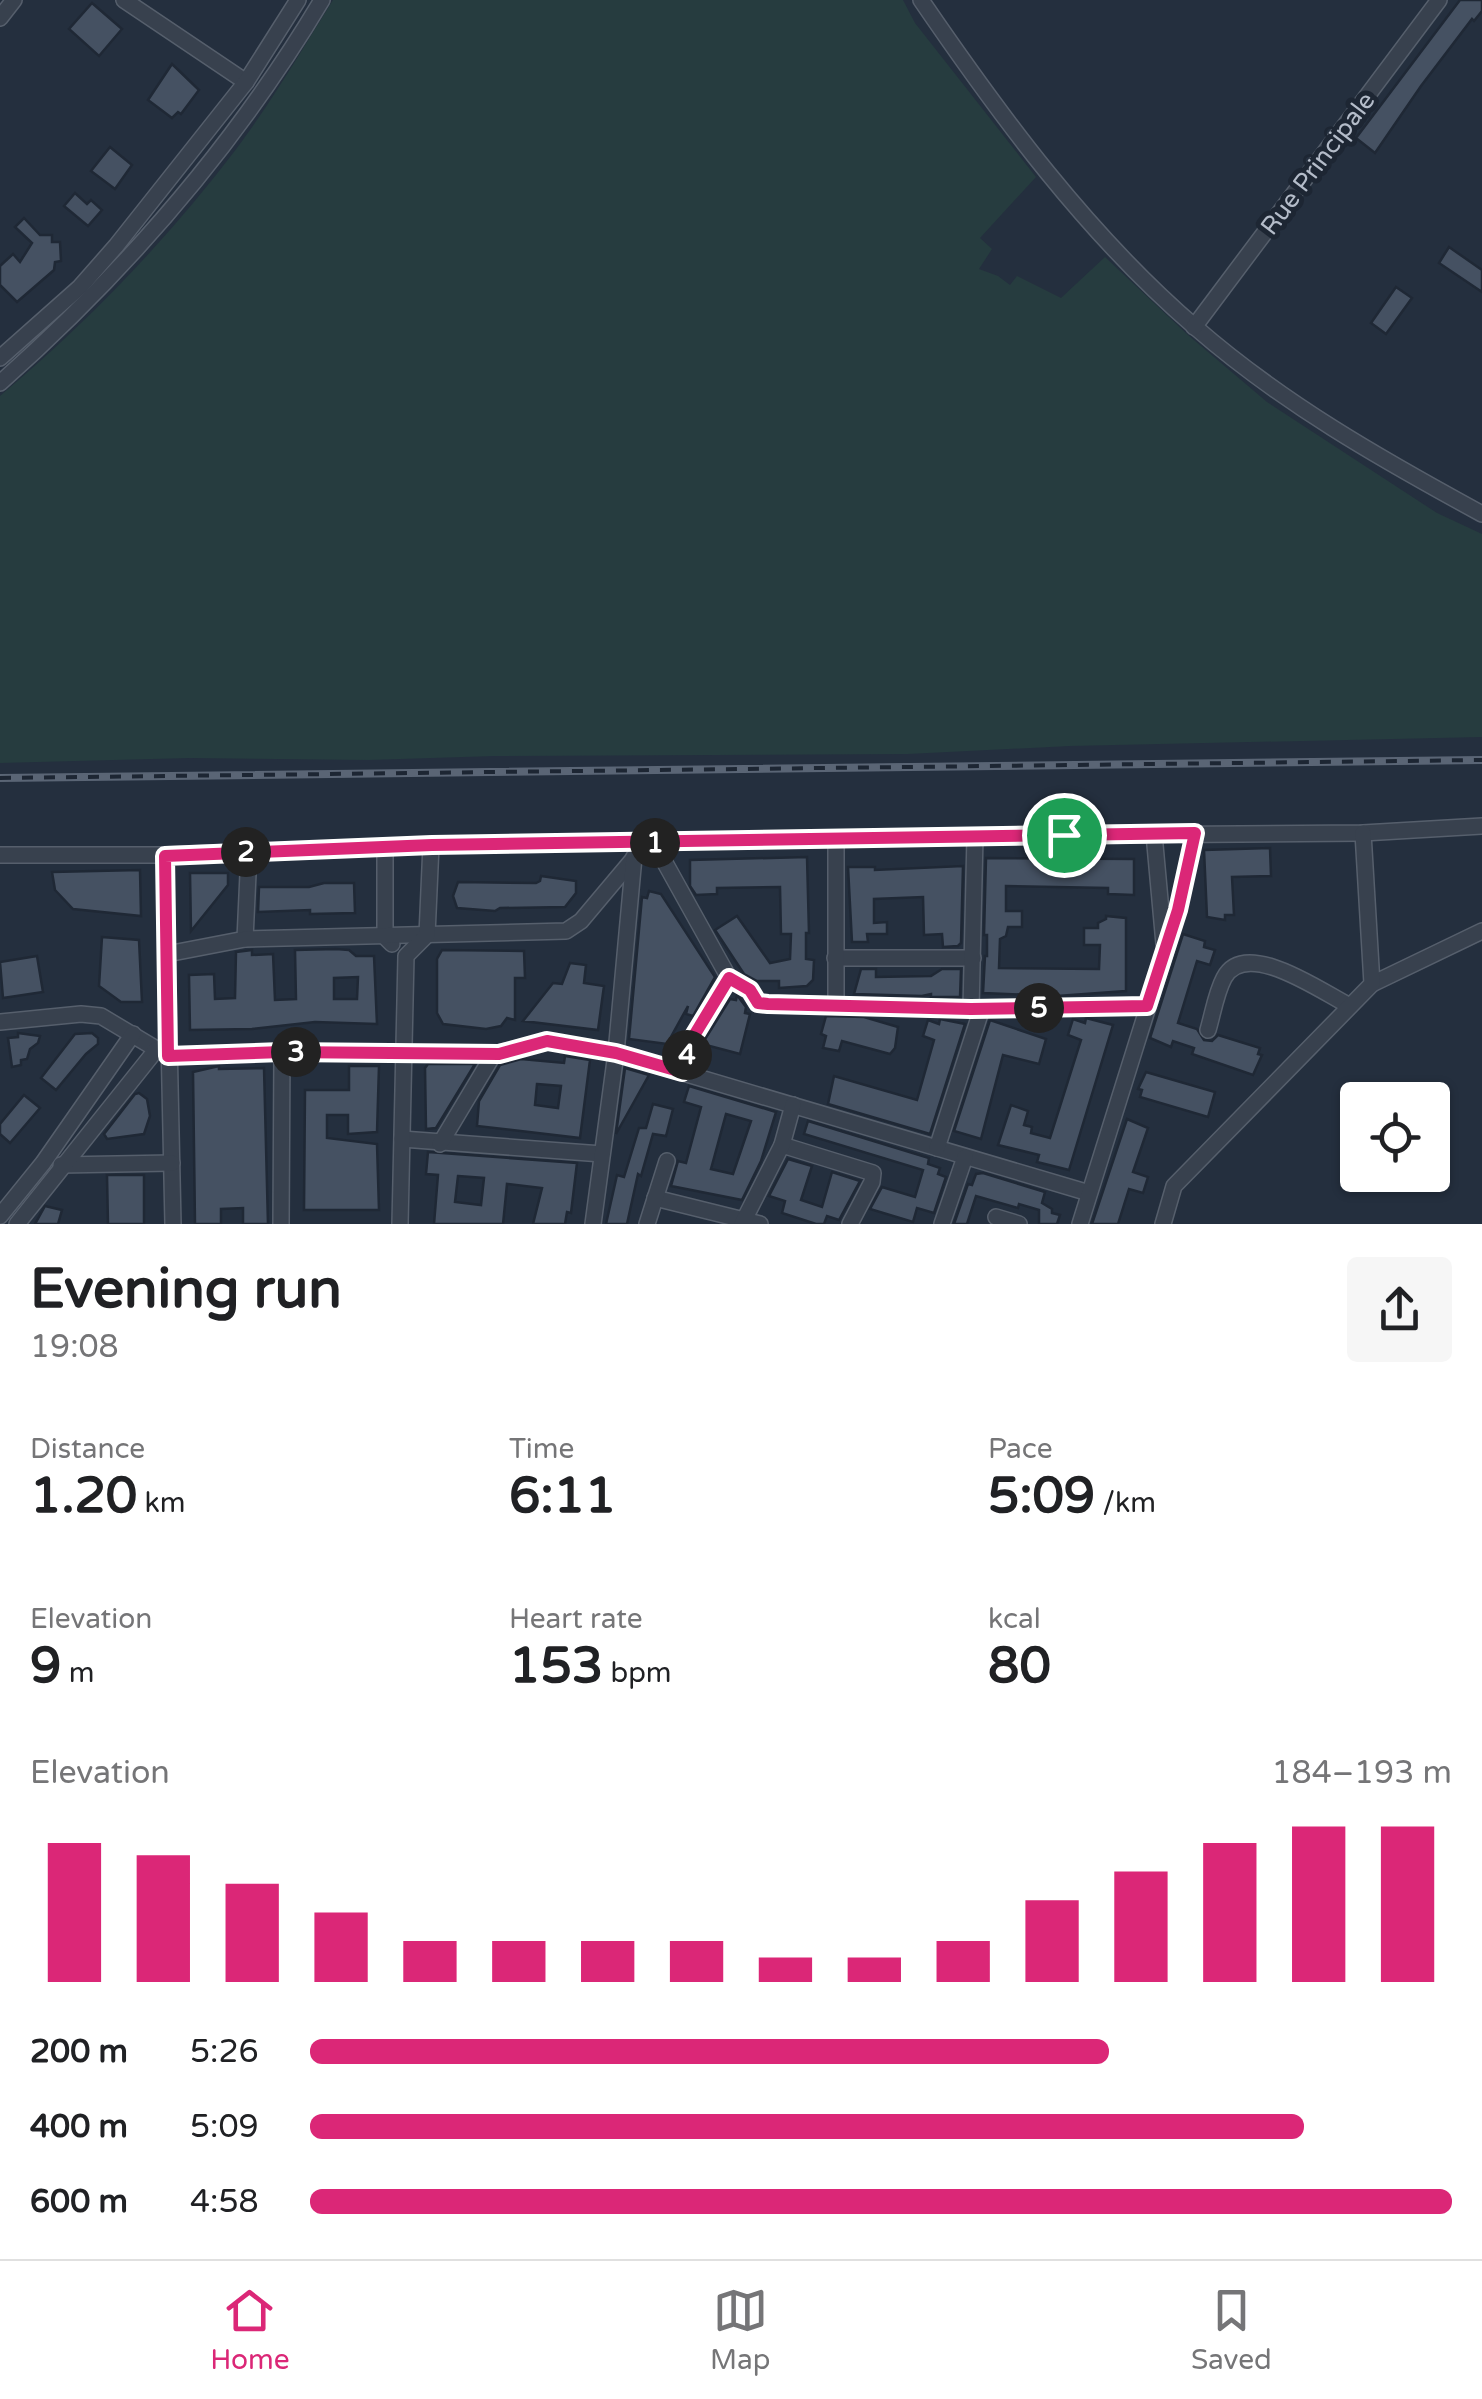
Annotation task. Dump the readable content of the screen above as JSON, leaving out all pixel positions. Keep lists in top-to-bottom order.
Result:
{
  "streets": {
    "street": ["Rue Principale"]
  },
  "page": {
    "pins": [
      "1",
      "2",
      "5",
      "3",
      "4"
    ],
    "heading": ["Evening run", "19:08"],
    "stats": [
      ["Distance", "1.20 km"],
      ["Time", "6:11"],
      ["Pace", "5:09 /km"],
      ["Elevation", "9 m"],
      ["Heart rate", "153 bpm"],
      ["kcal", "80"]
    ],
    "chart": ["Elevation", "184–193 m"],
    "list": [
      {
        "name": "200 m",
        "note": "5:26"
      },
      {
        "name": "400 m",
        "note": "5:09"
      },
      {
        "name": "600 m",
        "note": "4:58"
      }
    ],
    "tabs": ["Home", "Map", "Saved"]
  }
}
